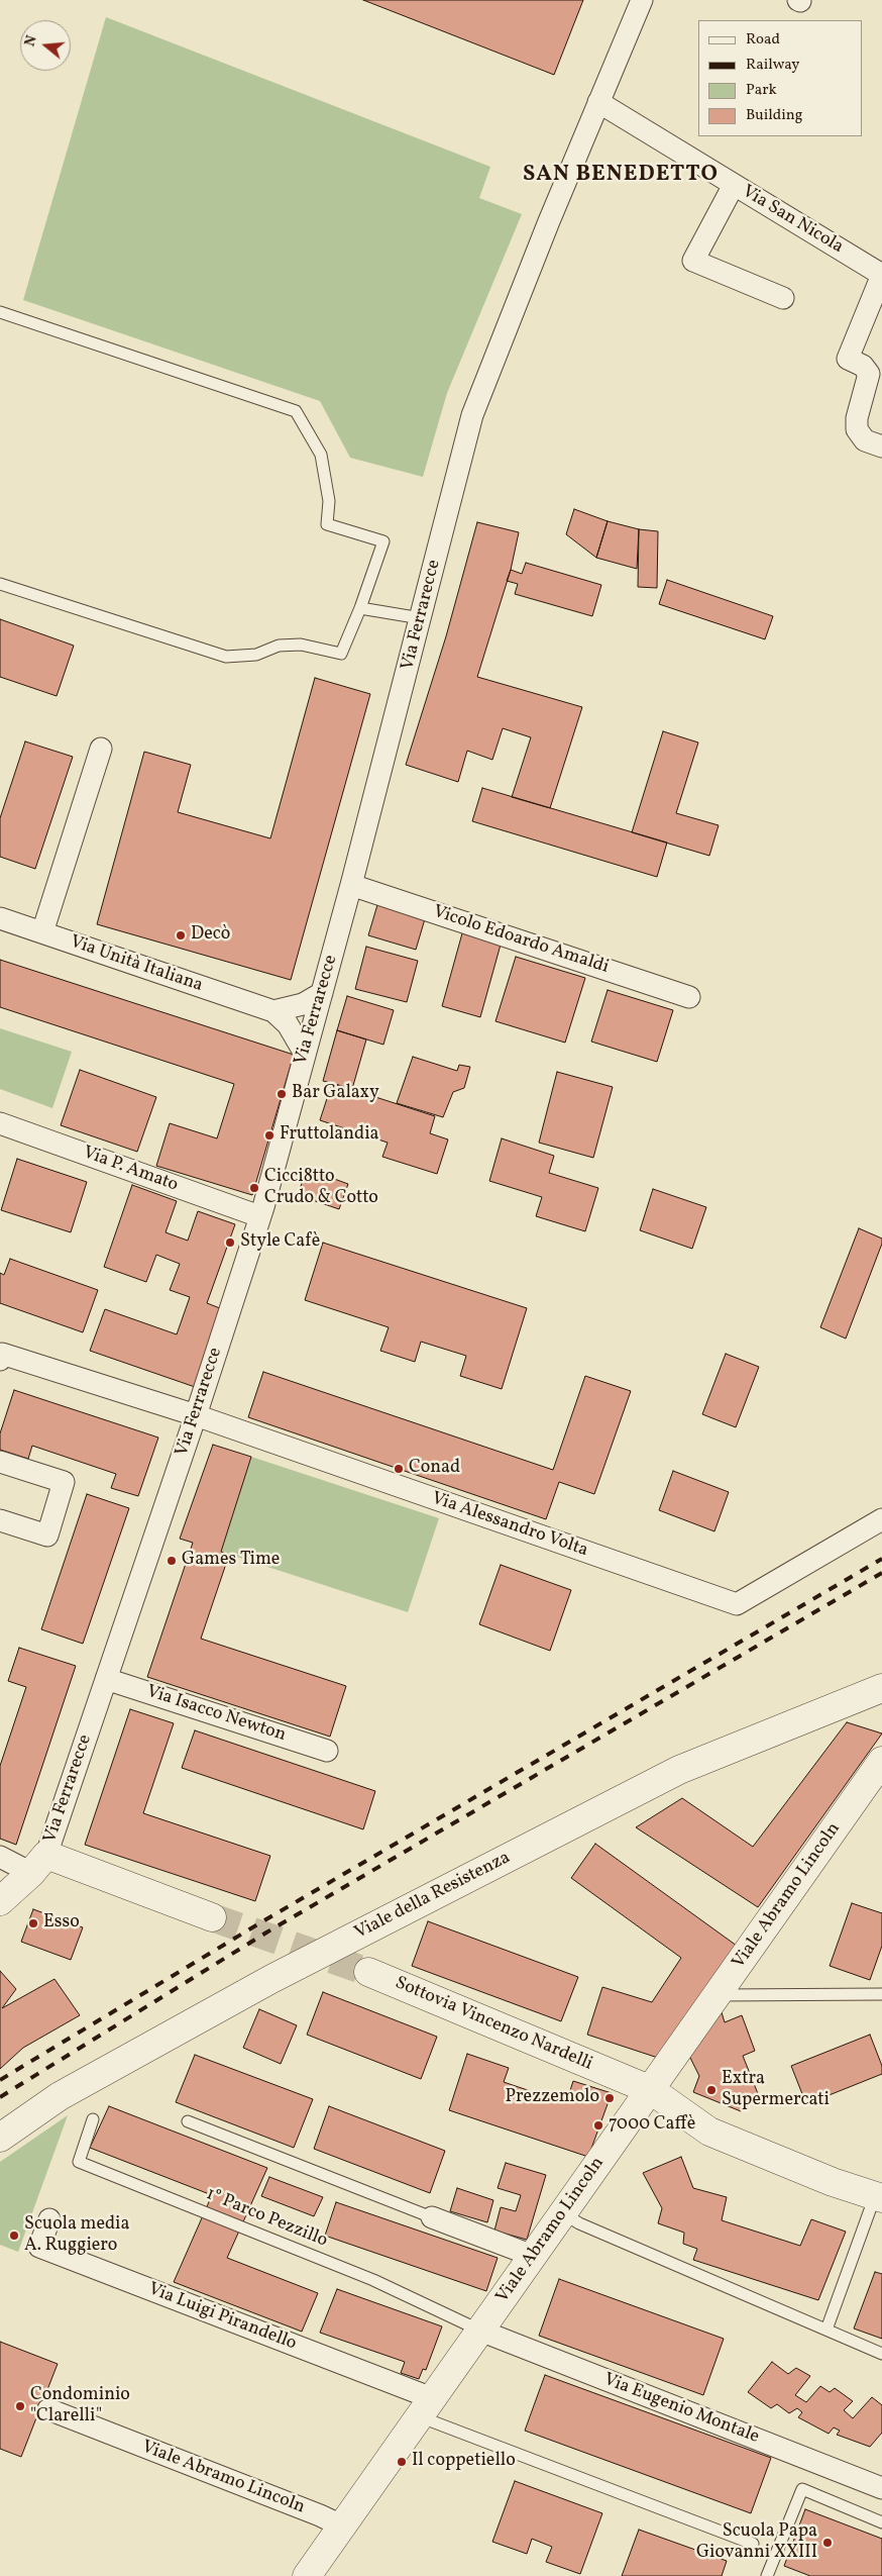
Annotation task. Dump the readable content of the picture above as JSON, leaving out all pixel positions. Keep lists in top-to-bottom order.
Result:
{
  "streets": {
    "street": [
      "Via San Nicola",
      "Via Ferrarecce",
      "Vicolo Edoardo Amaldi",
      "Via Unità Italiana",
      "Via P. Amato",
      "Via Alessandro Volta",
      "Via Isacco Newton",
      "Viale della Resistenza",
      "Viale Abramo Lincoln",
      "Sottovia Vincenzo Nardelli",
      "Via Luigi Pirandello",
      "Via Eugenio Montale"
    ],
    "lane": ["1° Parco Pezzillo"]
  },
  "crossings": [
    ["Via San Nicola", "Via Ferrarecce"],
    ["Via Ferrarecce", "Vicolo Edoardo Amaldi"],
    ["Via Ferrarecce", "Via Unità Italiana"],
    ["Via Ferrarecce", "Via P. Amato"],
    ["Via Ferrarecce", "Via Alessandro Volta"],
    ["Via Ferrarecce", "Via Isacco Newton"],
    ["Viale Abramo Lincoln", "Sottovia Vincenzo Nardelli"],
    ["Viale Abramo Lincoln", "1° Parco Pezzillo"],
    ["Viale Abramo Lincoln", "Via Luigi Pirandello"],
    ["Viale Abramo Lincoln", "Via Eugenio Montale"],
    ["1° Parco Pezzillo", "Via Eugenio Montale"]
  ],
  "districts": ["SAN BENEDETTO"],
  "places": [
    "Decò",
    "Bar Galaxy",
    "Fruttolandia",
    "Cicci8tto Crudo & Cotto",
    "Style Cafè",
    "Conad",
    "Games Time",
    "Esso",
    "Extra Supermercati",
    "Prezzemolo",
    "7000 Caffè",
    "Scuola media A. Ruggiero",
    "Condominio \"Clarelli\"",
    "Il coppetiello",
    "Scuola Papa Giovanni XXIII"
  ],
  "legend": [
    "Road",
    "Railway",
    "Park",
    "Building"
  ],
  "north": "left"
}
